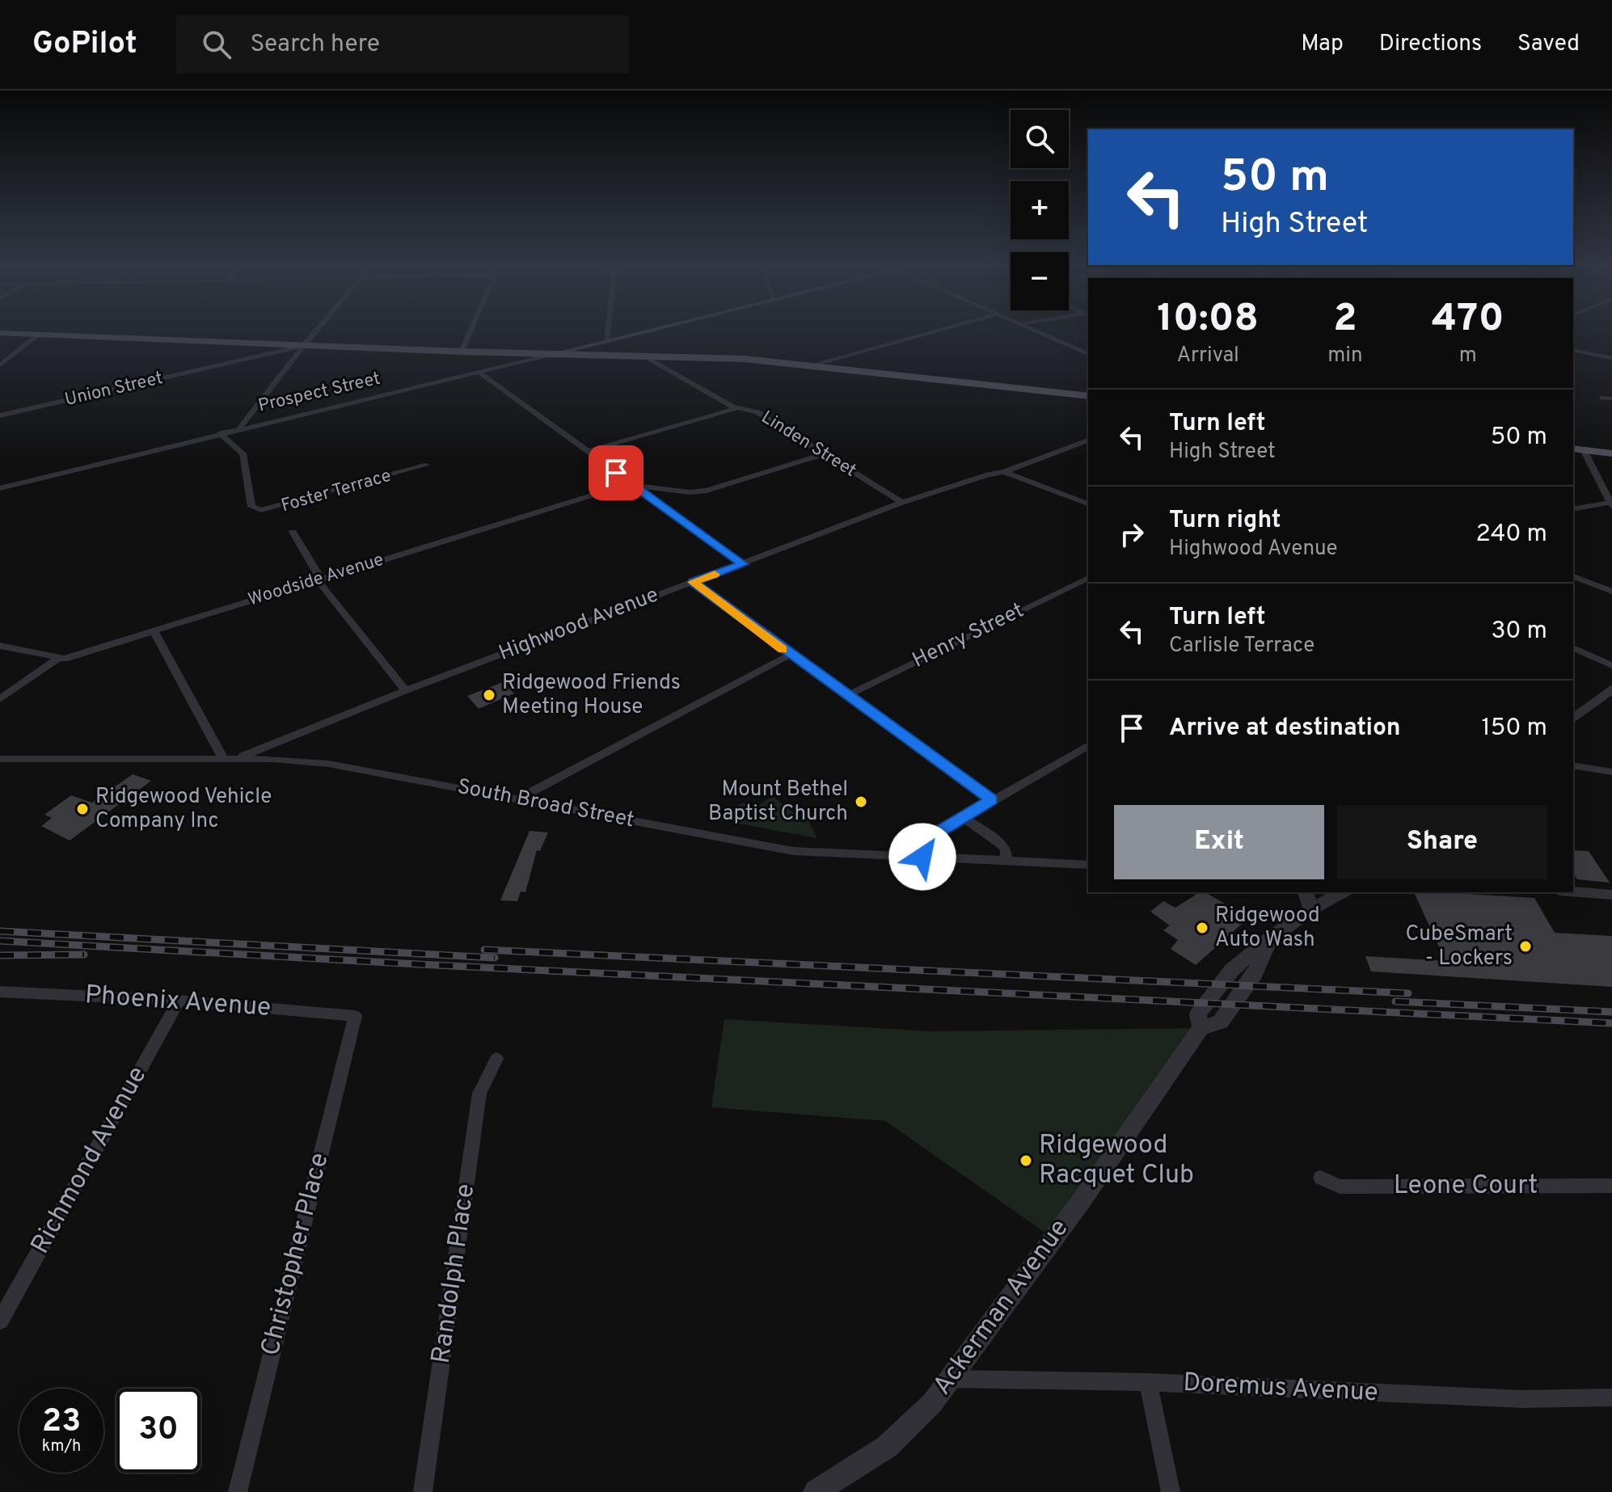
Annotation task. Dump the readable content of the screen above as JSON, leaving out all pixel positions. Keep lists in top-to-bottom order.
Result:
{
  "streets": {
    "main road": ["Prospect Street"],
    "street": [
      "Union Street",
      "Linden Street",
      "Foster Terrace",
      "Woodside Avenue",
      "Highwood Avenue",
      "Henry Street",
      "South Broad Street",
      "Phoenix Avenue",
      "Richmond Avenue",
      "Leone Court",
      "Christopher Place",
      "Randolph Place",
      "Ackerman Avenue",
      "Doremus Avenue"
    ]
  },
  "crossings": [
    ["Prospect Street", "Foster Terrace"],
    ["Linden Street", "Woodside Avenue"],
    ["Linden Street", "Highwood Avenue"],
    ["Highwood Avenue", "South Broad Street"],
    ["Phoenix Avenue", "Richmond Avenue"],
    ["Phoenix Avenue", "Christopher Place"],
    ["Ackerman Avenue", "Doremus Avenue"]
  ],
  "places": [
    "Ridgewood Friends Meeting House",
    "Mount Bethel Baptist Church",
    "Ridgewood Vehicle Company Inc",
    "Ridgewood Auto Wash",
    "CubeSmart - Lockers",
    "Ridgewood Racquet Club"
  ],
  "page": {
    "header": "GoPilot",
    "search": "Search here",
    "nav": ["Map", "Directions", "Saved"],
    "map_buttons": ["+", "−"],
    "turn": ["50 m", "High Street"],
    "eta": [
      "10:08",
      "Arrival",
      "2",
      "min",
      "470",
      "m"
    ],
    "list": [
      {
        "name": "Turn left",
        "note": "High Street",
        "value": "50 m"
      },
      {
        "name": "Turn right",
        "note": "Highwood Avenue",
        "value": "240 m"
      },
      {
        "name": "Turn left",
        "note": "Carlisle Terrace",
        "value": "30 m"
      },
      {
        "name": "Arrive at destination",
        "value": "150 m"
      }
    ],
    "buttons": ["Exit", "Share"],
    "speed": "23 km/h",
    "limit": "30"
  }
}
